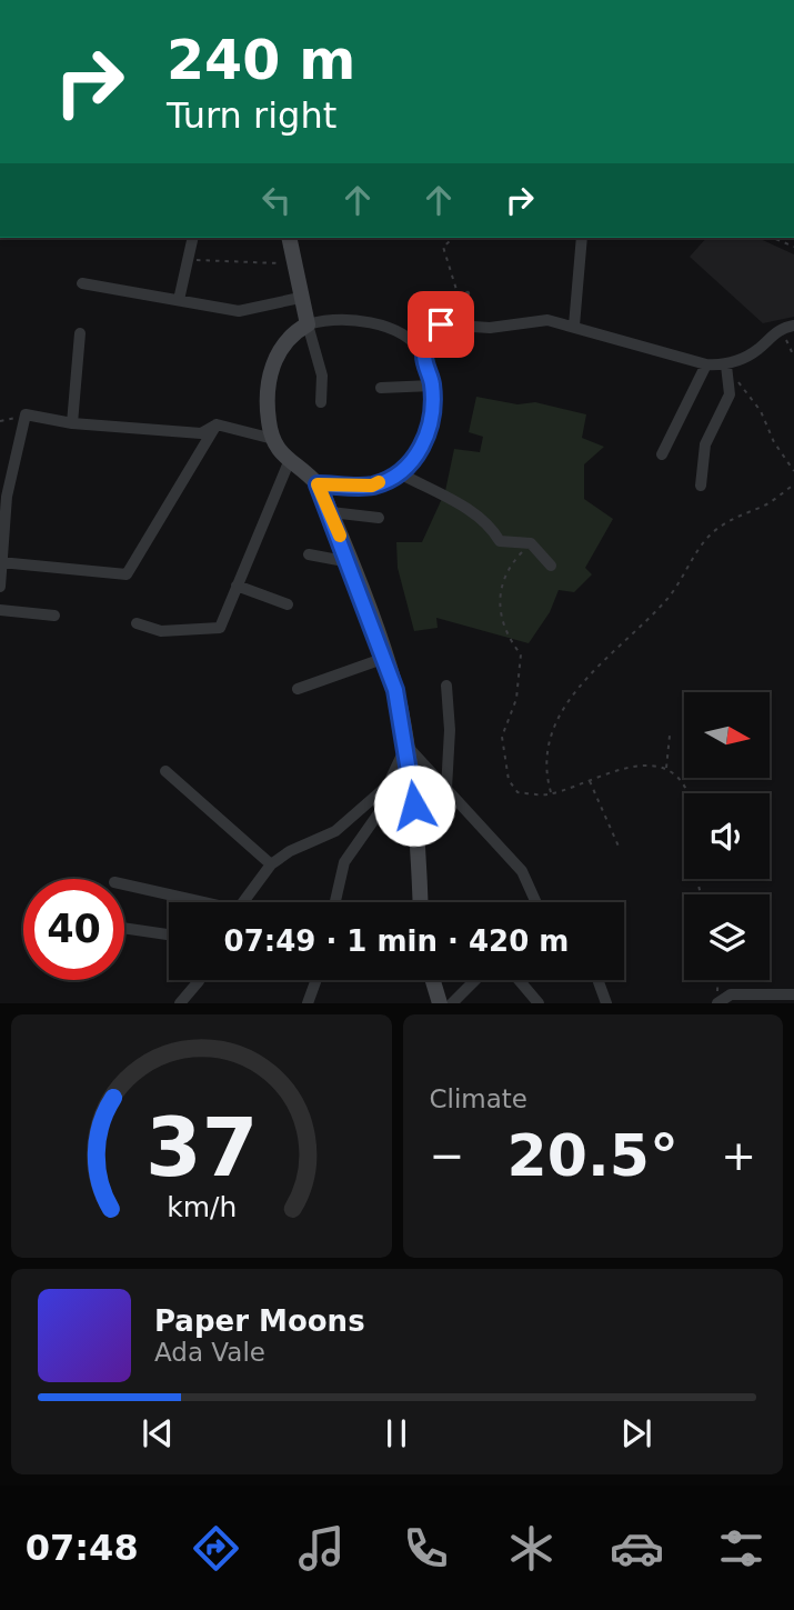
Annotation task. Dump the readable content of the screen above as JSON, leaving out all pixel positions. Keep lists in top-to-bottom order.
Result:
{
  "north": "right",
  "page": {
    "turn": ["240 m", "Turn right"],
    "limit": "40",
    "trip": "07:49 · 1 min · 420 m",
    "tile": "Climate",
    "heat": ["−", "20.5°", "+"],
    "song": ["Paper Moons", "Ada Vale"],
    "tabs": "07:48",
    "gauge": ["37", "km/h"]
  }
}
